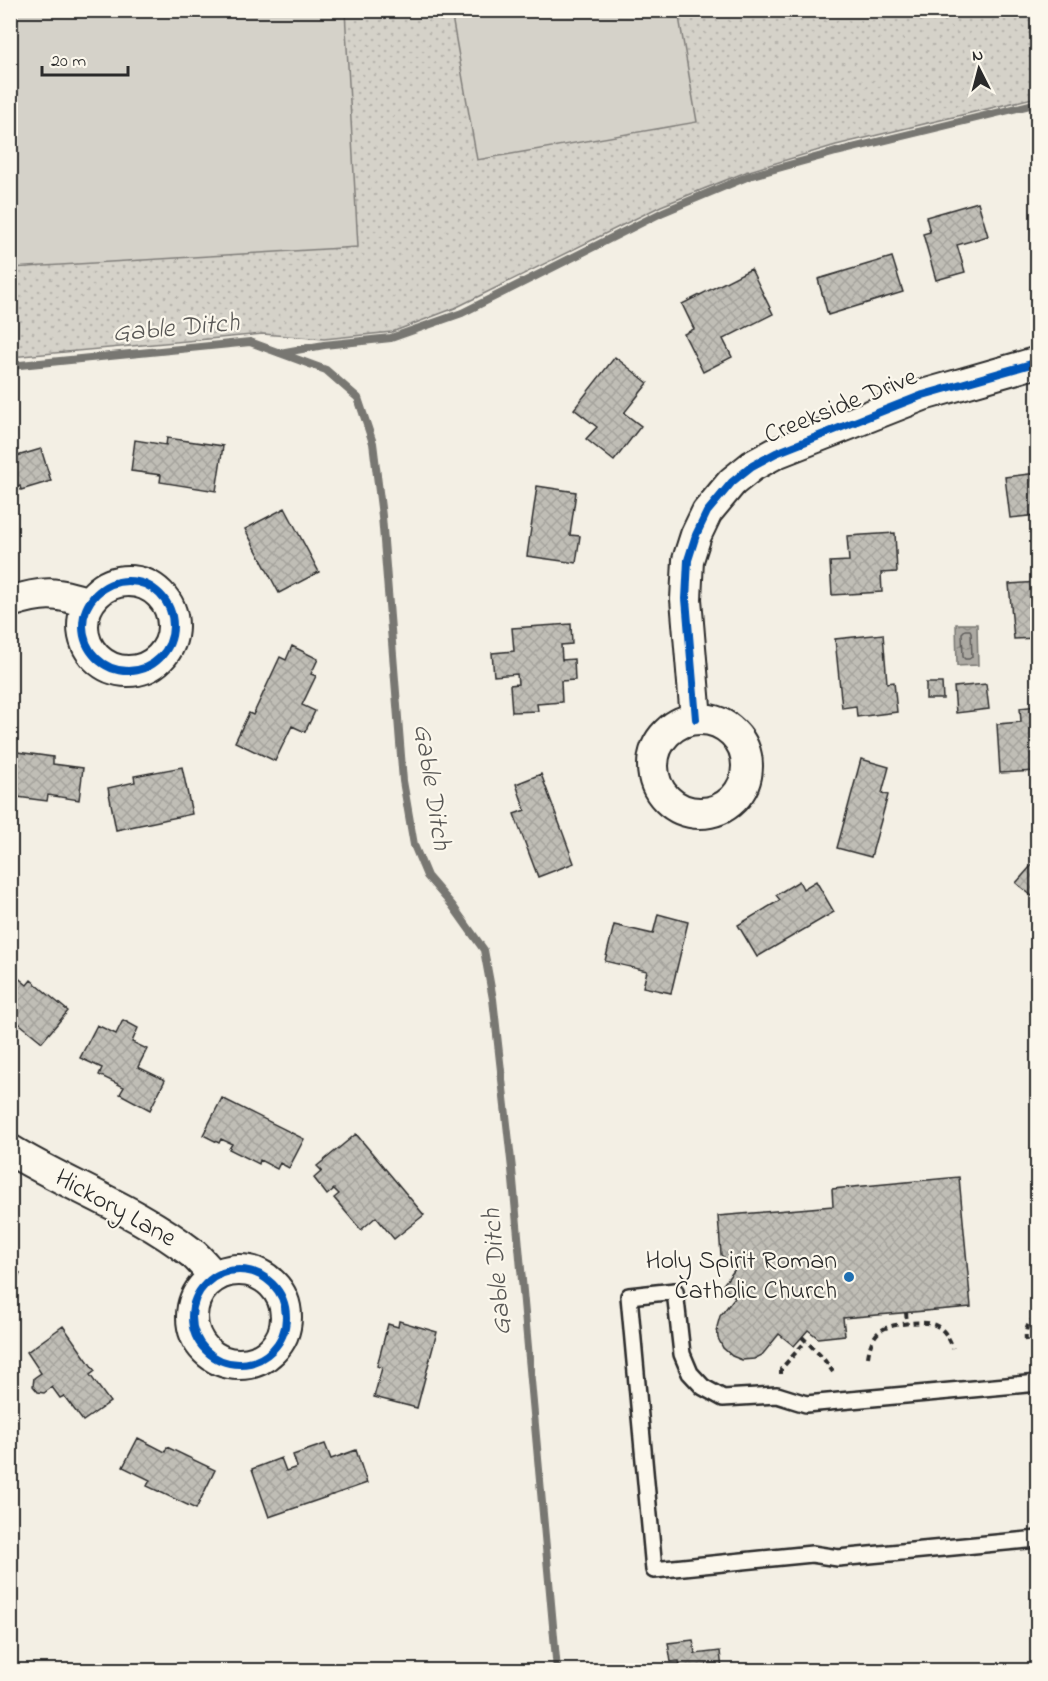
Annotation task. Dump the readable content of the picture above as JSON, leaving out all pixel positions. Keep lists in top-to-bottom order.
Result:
{
  "streets": {
    "street": ["Creekside Drive", "Hickory Lane"]
  },
  "water": ["Gable Ditch"],
  "places": ["Holy Spirit Roman Catholic Church"],
  "scale_bar": "20 m",
  "north": "top"
}
